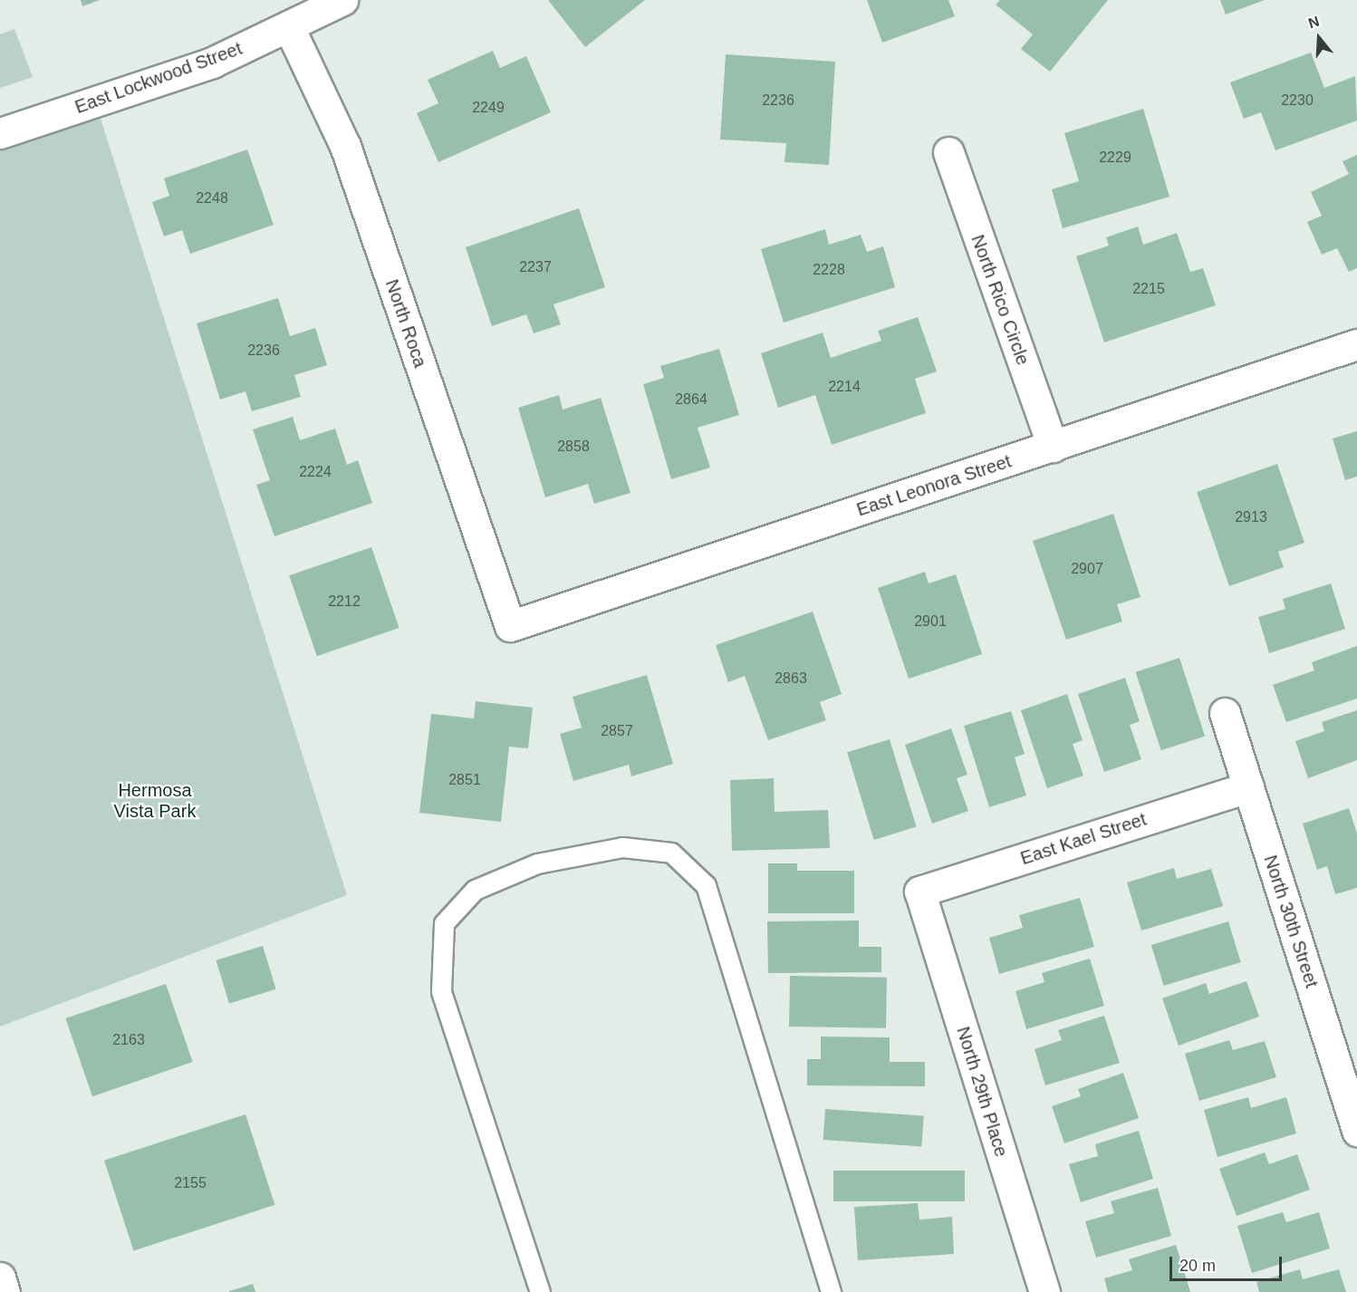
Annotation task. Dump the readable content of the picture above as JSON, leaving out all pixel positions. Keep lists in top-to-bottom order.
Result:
{
  "streets": {
    "street": [
      "East Lockwood Street",
      "North Rico Circle",
      "North Roca",
      "East Leonora Street",
      "East Kael Street",
      "North 30th Street",
      "North 29th Place"
    ]
  },
  "crossings": [
    ["East Lockwood Street", "North Roca"],
    ["North Rico Circle", "East Leonora Street"],
    ["North Roca", "East Leonora Street"],
    ["East Kael Street", "North 30th Street"],
    ["East Kael Street", "North 29th Place"]
  ],
  "parks": ["Hermosa Vista Park"],
  "house_numbers": [
    "2236",
    "2230",
    "2249",
    "2229",
    "2248",
    "2237",
    "2228",
    "2215",
    "2236",
    "2214",
    "2864",
    "2858",
    "2224",
    "2913",
    "2907",
    "2212",
    "2901",
    "2863",
    "2857",
    "2851",
    "2163",
    "2155"
  ],
  "scale_bar": "20 m",
  "north": "top"
}
